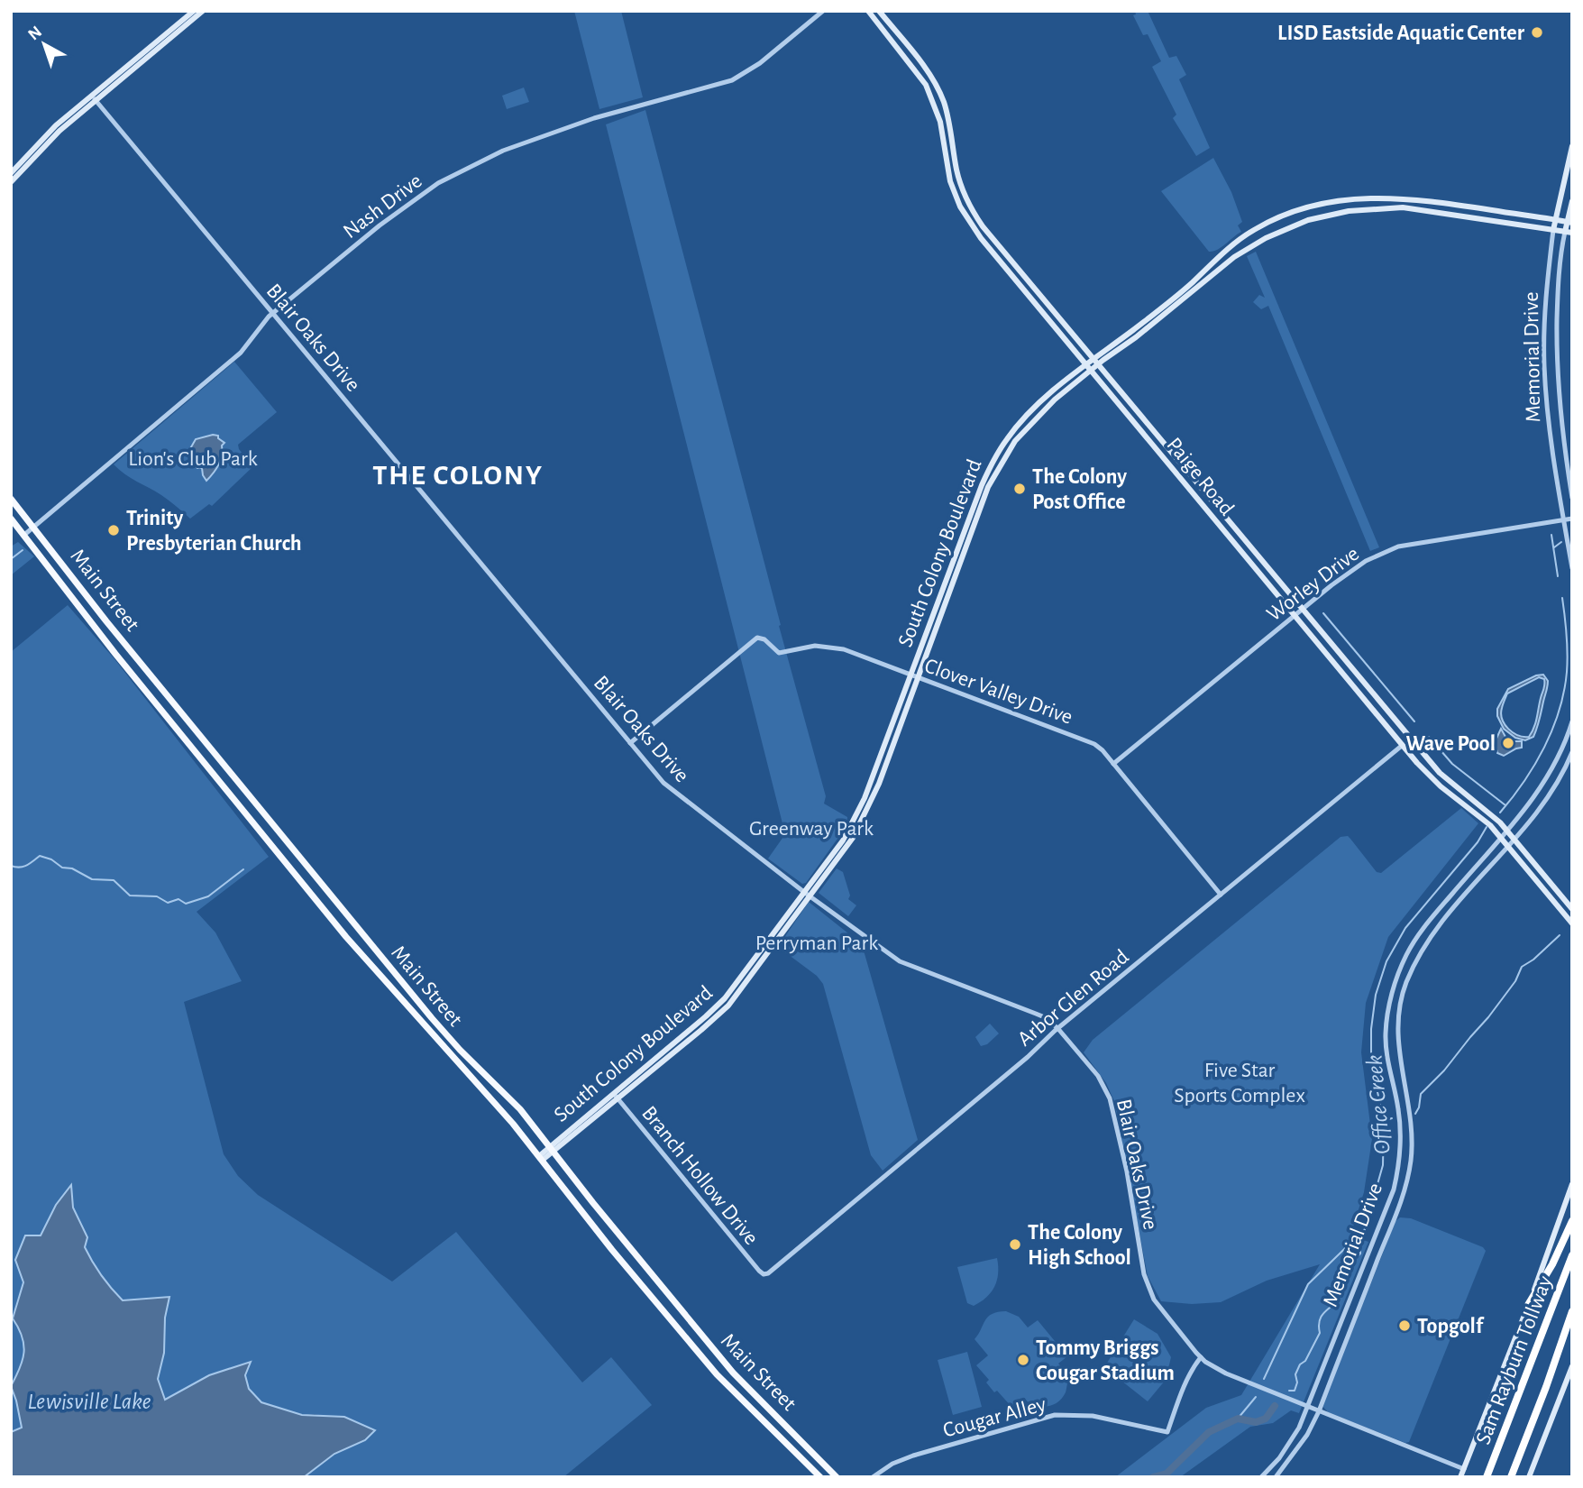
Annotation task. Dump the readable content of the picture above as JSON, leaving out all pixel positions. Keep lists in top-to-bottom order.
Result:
{
  "streets": {
    "highway": ["Sam Rayburn Tollway"],
    "main road": [
      "Memorial Drive",
      "Paige Road",
      "South Colony Boulevard",
      "Main Street"
    ],
    "street": [
      "Nash Drive",
      "Blair Oaks Drive",
      "Worley Drive",
      "Clover Valley Drive",
      "Arbor Glen Road",
      "Branch Hollow Drive",
      "Cougar Alley"
    ]
  },
  "crossings": [
    ["Nash Drive", "Blair Oaks Drive"],
    ["Nash Drive", "Main Street"],
    ["Blair Oaks Drive", "Memorial Drive"],
    ["Blair Oaks Drive", "South Colony Boulevard"],
    ["Blair Oaks Drive", "Clover Valley Drive"],
    ["Blair Oaks Drive", "Arbor Glen Road"],
    ["Blair Oaks Drive", "Cougar Alley"],
    ["Memorial Drive", "Paige Road"],
    ["Memorial Drive", "South Colony Boulevard"],
    ["Memorial Drive", "Worley Drive"],
    ["Paige Road", "South Colony Boulevard"],
    ["Paige Road", "Worley Drive"],
    ["Paige Road", "Arbor Glen Road"],
    ["South Colony Boulevard", "Main Street"],
    ["South Colony Boulevard", "Clover Valley Drive"],
    ["South Colony Boulevard", "Branch Hollow Drive"],
    ["Worley Drive", "Clover Valley Drive"],
    ["Clover Valley Drive", "Arbor Glen Road"],
    ["Arbor Glen Road", "Branch Hollow Drive"]
  ],
  "districts": ["THE COLONY"],
  "water": ["Office Creek", "Lewisville Lake"],
  "parks": [
    "Lion's Club Park",
    "Greenway Park",
    "Perryman Park",
    "Five Star Sports Complex"
  ],
  "places": [
    "LISD Eastside Aquatic Center",
    "The Colony Post Office",
    "Trinity Presbyterian Church",
    "Wave Pool",
    "The Colony High School",
    "Topgolf",
    "Tommy Briggs Cougar Stadium"
  ],
  "north": "top left"
}
